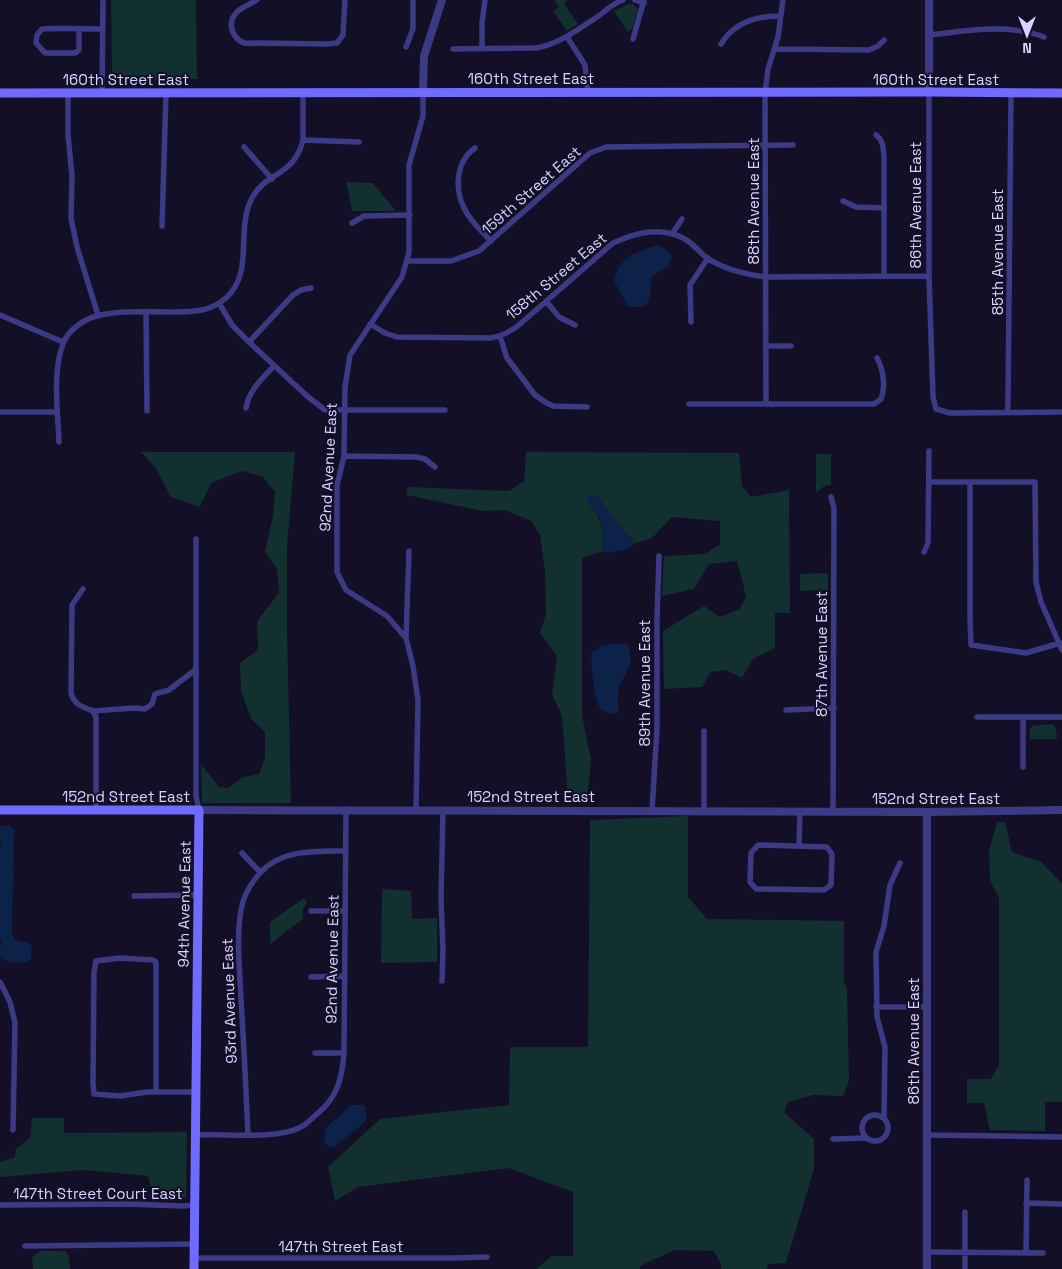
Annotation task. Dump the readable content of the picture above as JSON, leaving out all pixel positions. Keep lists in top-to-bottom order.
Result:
{
  "streets": {
    "main road": ["160th Street East", "152nd Street East", "94th Avenue East"],
    "street": [
      "159th Street East",
      "88th Avenue East",
      "86th Avenue East",
      "85th Avenue East",
      "158th Street East",
      "92nd Avenue East",
      "87th Avenue East",
      "89th Avenue East",
      "93rd Avenue East",
      "147th Street Court East",
      "147th Street East"
    ]
  },
  "crossings": [
    ["160th Street East", "88th Avenue East"],
    ["160th Street East", "86th Avenue East"],
    ["160th Street East", "85th Avenue East"],
    ["160th Street East", "92nd Avenue East"],
    ["159th Street East", "88th Avenue East"],
    ["159th Street East", "92nd Avenue East"],
    ["88th Avenue East", "158th Street East"],
    ["86th Avenue East", "85th Avenue East"],
    ["86th Avenue East", "158th Street East"],
    ["86th Avenue East", "152nd Street East"],
    ["158th Street East", "92nd Avenue East"],
    ["92nd Avenue East", "152nd Street East"],
    ["92nd Avenue East", "93rd Avenue East"],
    ["87th Avenue East", "152nd Street East"],
    ["89th Avenue East", "152nd Street East"],
    ["152nd Street East", "94th Avenue East"],
    ["94th Avenue East", "147th Street Court East"],
    ["94th Avenue East", "147th Street East"]
  ],
  "north": "bottom"
}
